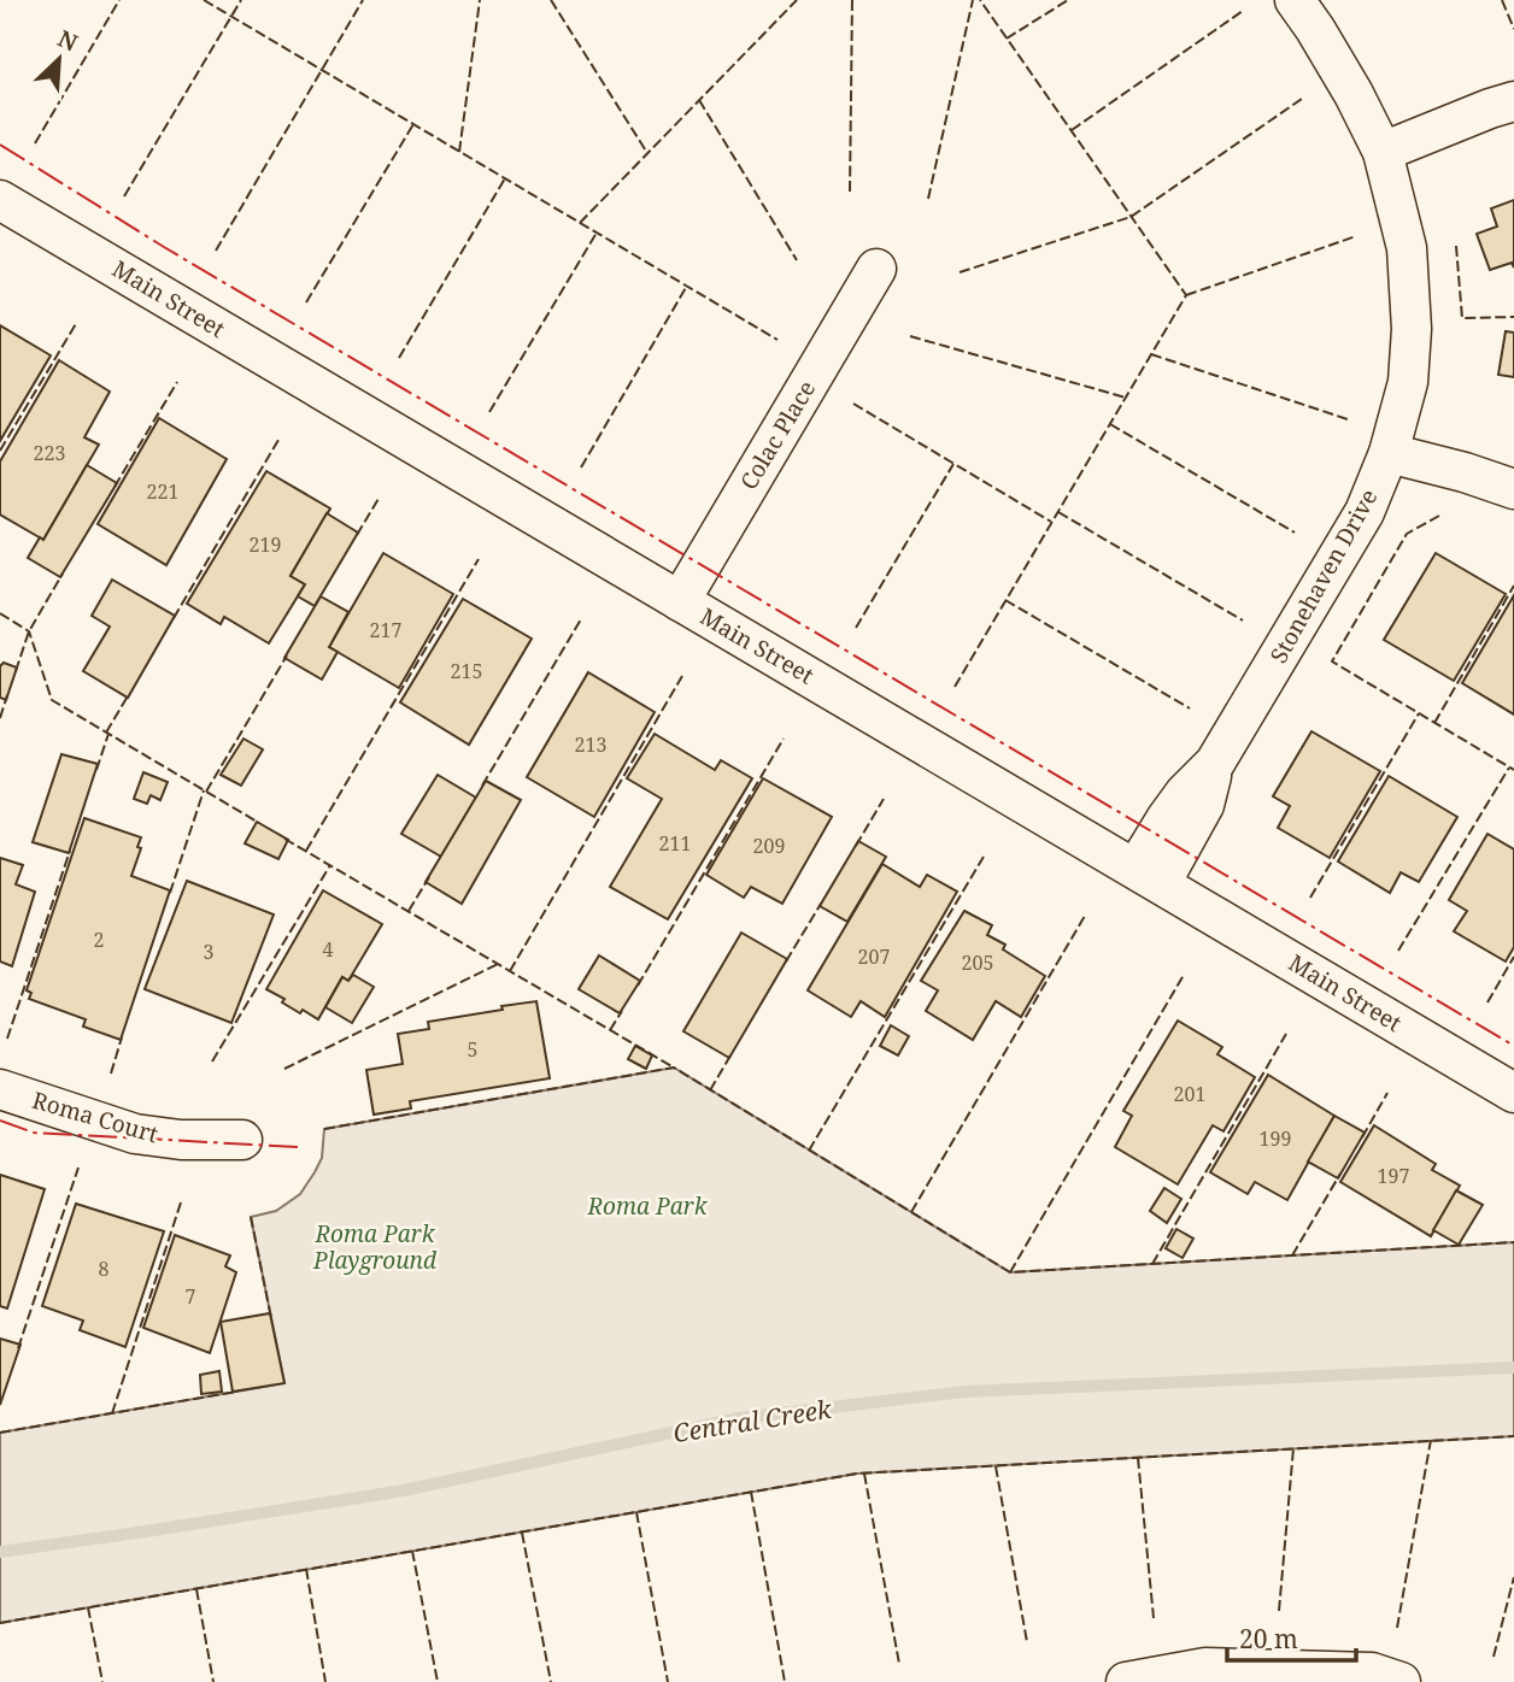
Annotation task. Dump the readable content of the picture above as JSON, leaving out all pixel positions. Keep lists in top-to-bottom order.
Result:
{
  "streets": {
    "street": [
      "Main Street",
      "Colac Place",
      "Stonehaven Drive",
      "Roma Court"
    ]
  },
  "crossings": [
    ["Main Street", "Colac Place"],
    ["Main Street", "Stonehaven Drive"]
  ],
  "water": ["Central Creek"],
  "parks": ["Roma Park", "Roma Park Playground"],
  "house_numbers": [
    "223",
    "221",
    "219",
    "217",
    "215",
    "213",
    "211",
    "209",
    "2",
    "4",
    "3",
    "207",
    "205",
    "5",
    "201",
    "199",
    "197",
    "8",
    "7"
  ],
  "scale_bar": "20 m",
  "north": "top right"
}
